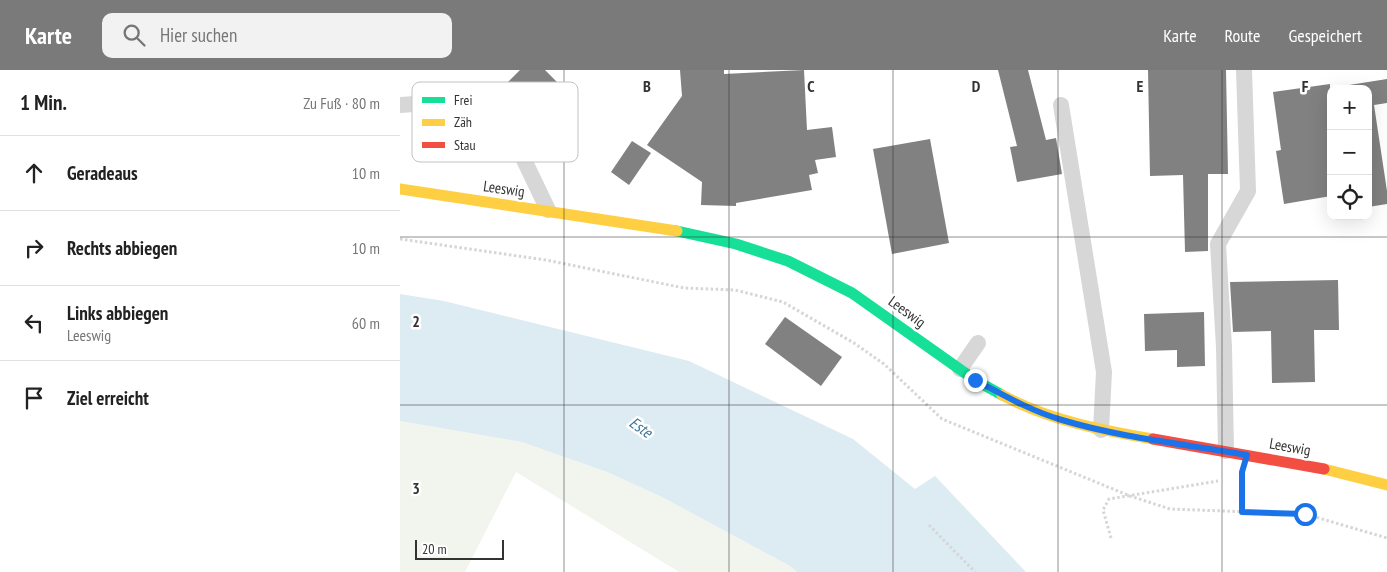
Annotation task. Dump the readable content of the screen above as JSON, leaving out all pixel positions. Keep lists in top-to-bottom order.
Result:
{
  "streets": {
    "street": ["Leeswig"]
  },
  "water": ["Este"],
  "legend": ["Frei", "Zäh", "Stau"],
  "scale_bar": "20 m",
  "page": {
    "header": "Karte",
    "search": "Hier suchen",
    "nav": ["Karte", "Route", "Gespeichert"],
    "heading": ["1 Min.", "Zu Fuß · 80 m"],
    "map_buttons": ["+", "−"],
    "list": [
      ["Geradeaus", "10 m"],
      ["Rechts abbiegen", "10 m"],
      ["Links abbiegen", "Leeswig", "60 m"],
      "Ziel erreicht"
    ],
    "scale": "20 m"
  },
  "grid": {
    "columns": [
      "B",
      "C",
      "D",
      "E",
      "F"
    ],
    "rows": ["2", "3"]
  }
}
